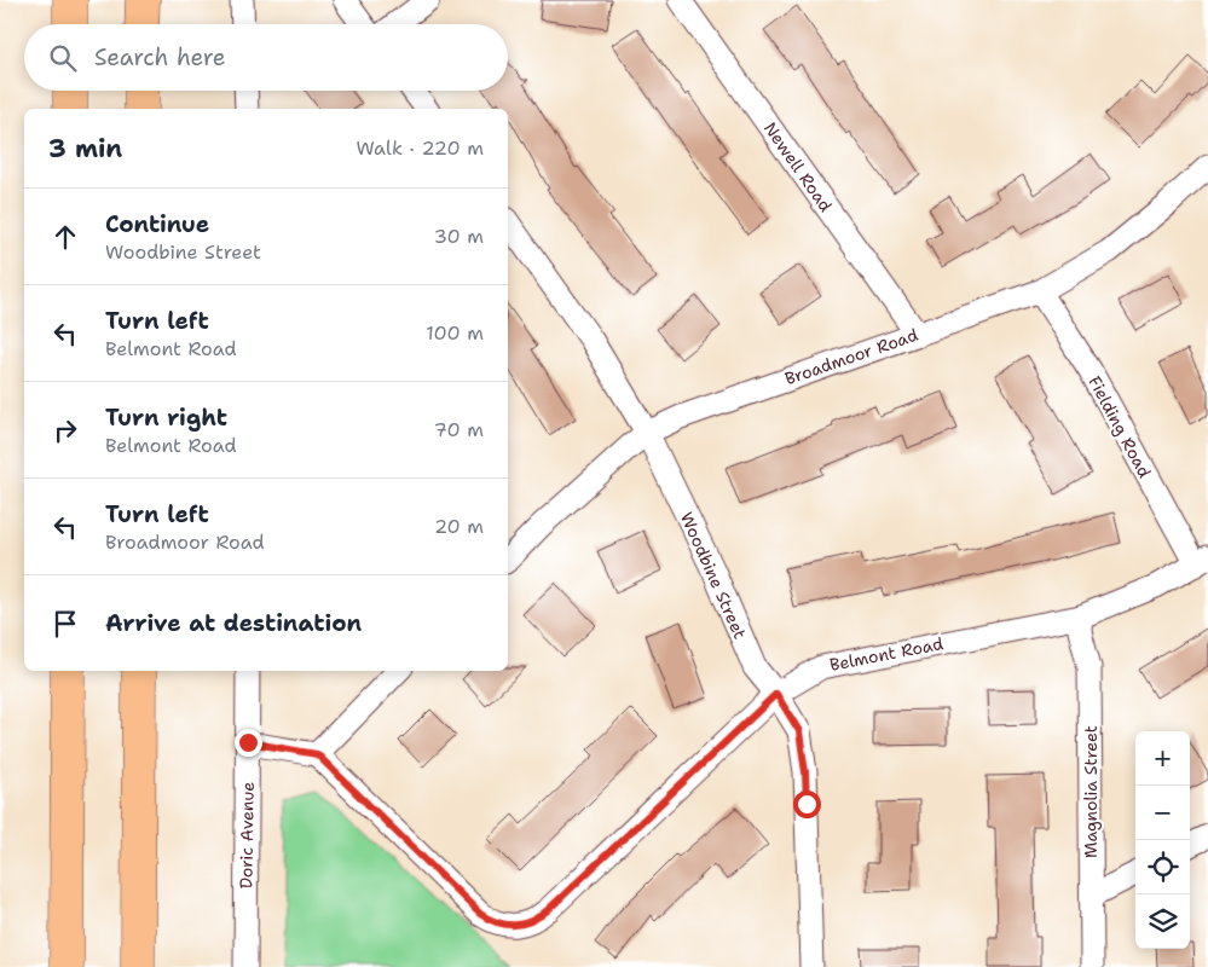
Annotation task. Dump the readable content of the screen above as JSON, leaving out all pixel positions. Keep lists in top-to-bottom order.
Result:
{
  "streets": {
    "street": [
      "Newell Road",
      "Broadmoor Road",
      "Fielding Road",
      "Woodbine Street",
      "Belmont Road",
      "Magnolia Street",
      "Doric Avenue"
    ]
  },
  "crossings": [
    ["Newell Road", "Broadmoor Road"],
    ["Broadmoor Road", "Fielding Road"],
    ["Broadmoor Road", "Woodbine Street"],
    ["Fielding Road", "Belmont Road"],
    ["Woodbine Street", "Belmont Road"],
    ["Belmont Road", "Magnolia Street"]
  ],
  "page": {
    "search": "Search here",
    "heading": ["3 min", "Walk · 220 m"],
    "list": [
      ["Continue", "Woodbine Street", "30 m"],
      ["Turn left", "Belmont Road", "100 m"],
      ["Turn right", "Belmont Road", "70 m"],
      ["Turn left", "Broadmoor Road", "20 m"],
      "Arrive at destination"
    ],
    "map_buttons": ["+", "−"]
  }
}
